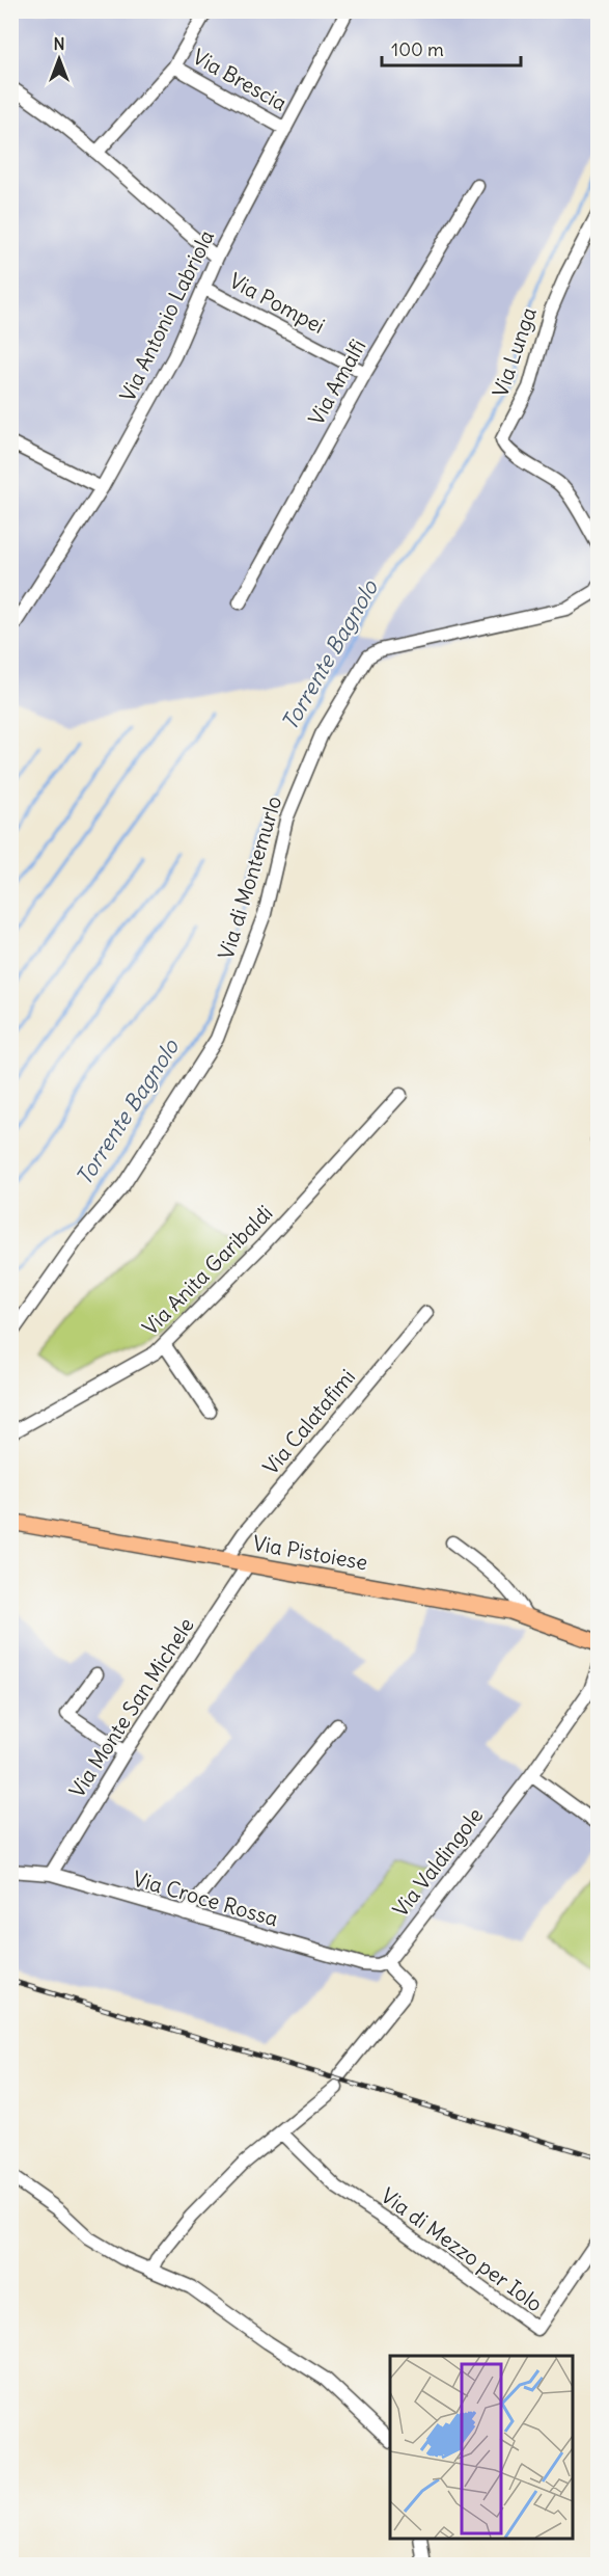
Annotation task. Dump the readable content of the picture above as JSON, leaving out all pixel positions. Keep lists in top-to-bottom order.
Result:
{
  "streets": {
    "main road": ["Via Pistoiese"],
    "street": [
      "Via Brescia",
      "Via Pompei",
      "Via Antonio Labriola",
      "Via Lunga",
      "Via Amalfi",
      "Via di Montemurlo",
      "Via Anita Garibaldi",
      "Via Calatafimi",
      "Via Monte San Michele",
      "Via Valdingole",
      "Via Croce Rossa",
      "Via di Mezzo per Iolo"
    ]
  },
  "crossings": [
    ["Via Brescia", "Via Antonio Labriola"],
    ["Via Pompei", "Via Antonio Labriola"],
    ["Via Pompei", "Via Amalfi"],
    ["Via Calatafimi", "Via Pistoiese"],
    ["Via Pistoiese", "Via Monte San Michele"],
    ["Via Monte San Michele", "Via Croce Rossa"],
    ["Via Valdingole", "Via Croce Rossa"]
  ],
  "water": ["Torrente Bagnolo"],
  "scale_bar": "100 m",
  "north": "top"
}
